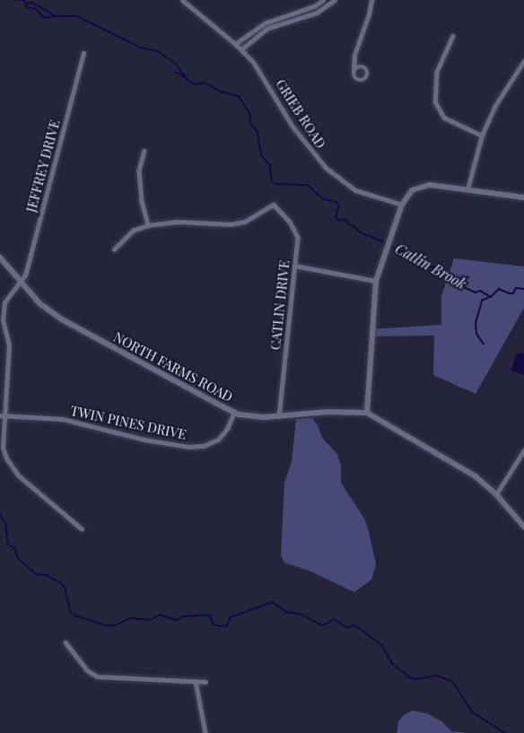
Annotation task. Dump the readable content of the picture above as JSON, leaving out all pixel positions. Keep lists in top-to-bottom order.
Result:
{
  "streets": {
    "main road": ["NORTH FARMS ROAD"],
    "street": [
      "GRIEB ROAD",
      "JEFFREY DRIVE",
      "CATLIN DRIVE",
      "TWIN PINES DRIVE"
    ]
  },
  "crossings": [
    ["JEFFREY DRIVE", "NORTH FARMS ROAD"],
    ["CATLIN DRIVE", "NORTH FARMS ROAD"],
    ["NORTH FARMS ROAD", "TWIN PINES DRIVE"]
  ],
  "water": ["Catlin Brook"]
}
